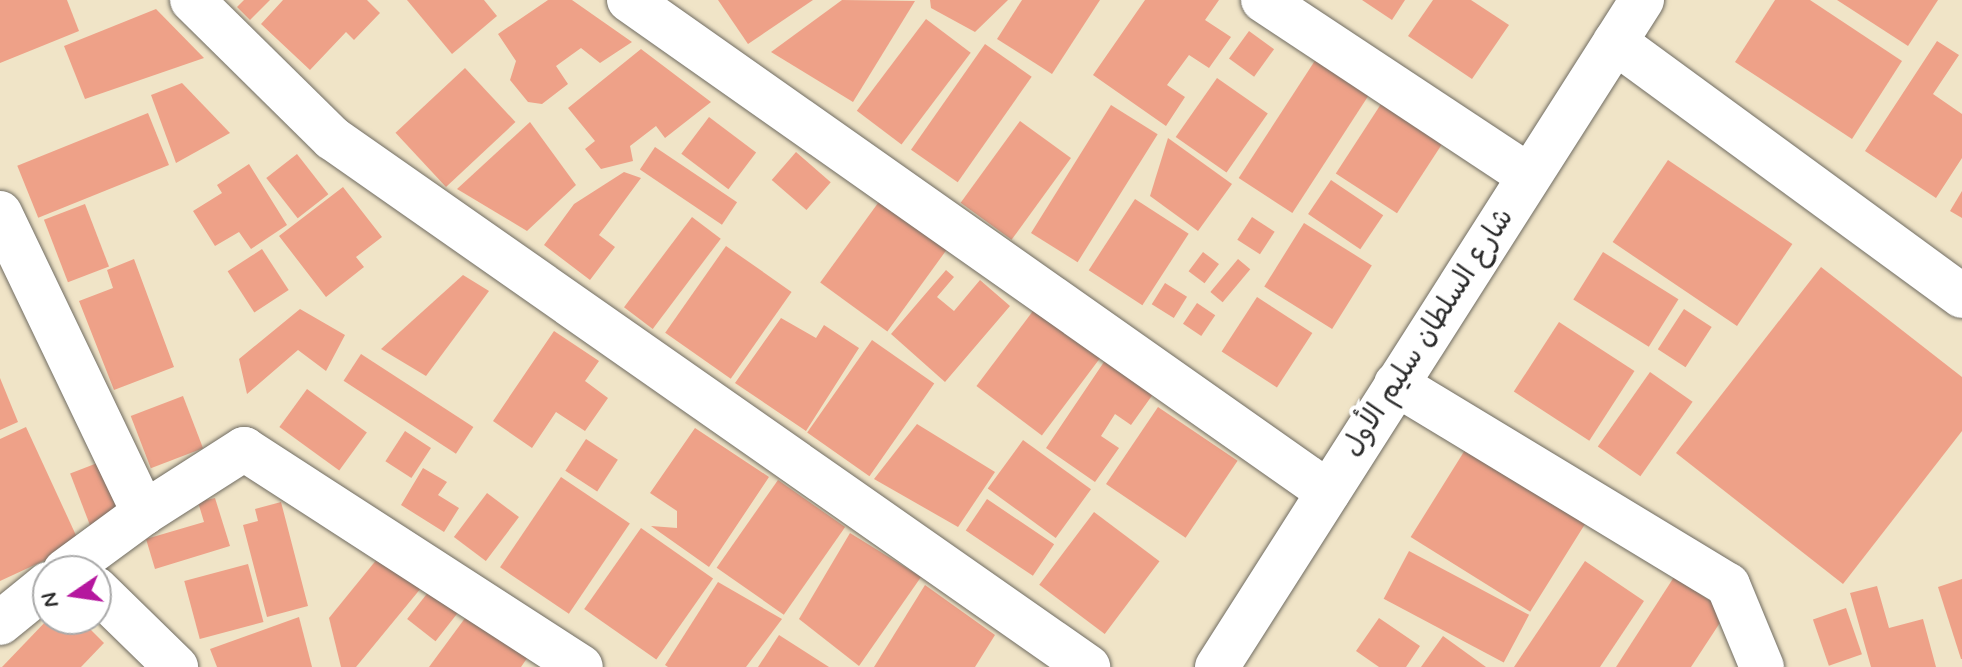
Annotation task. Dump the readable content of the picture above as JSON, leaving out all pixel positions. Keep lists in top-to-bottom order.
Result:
{
  "streets": {
    "street": ["شارع السلطان سليم الأول"]
  },
  "north": "left"
}
